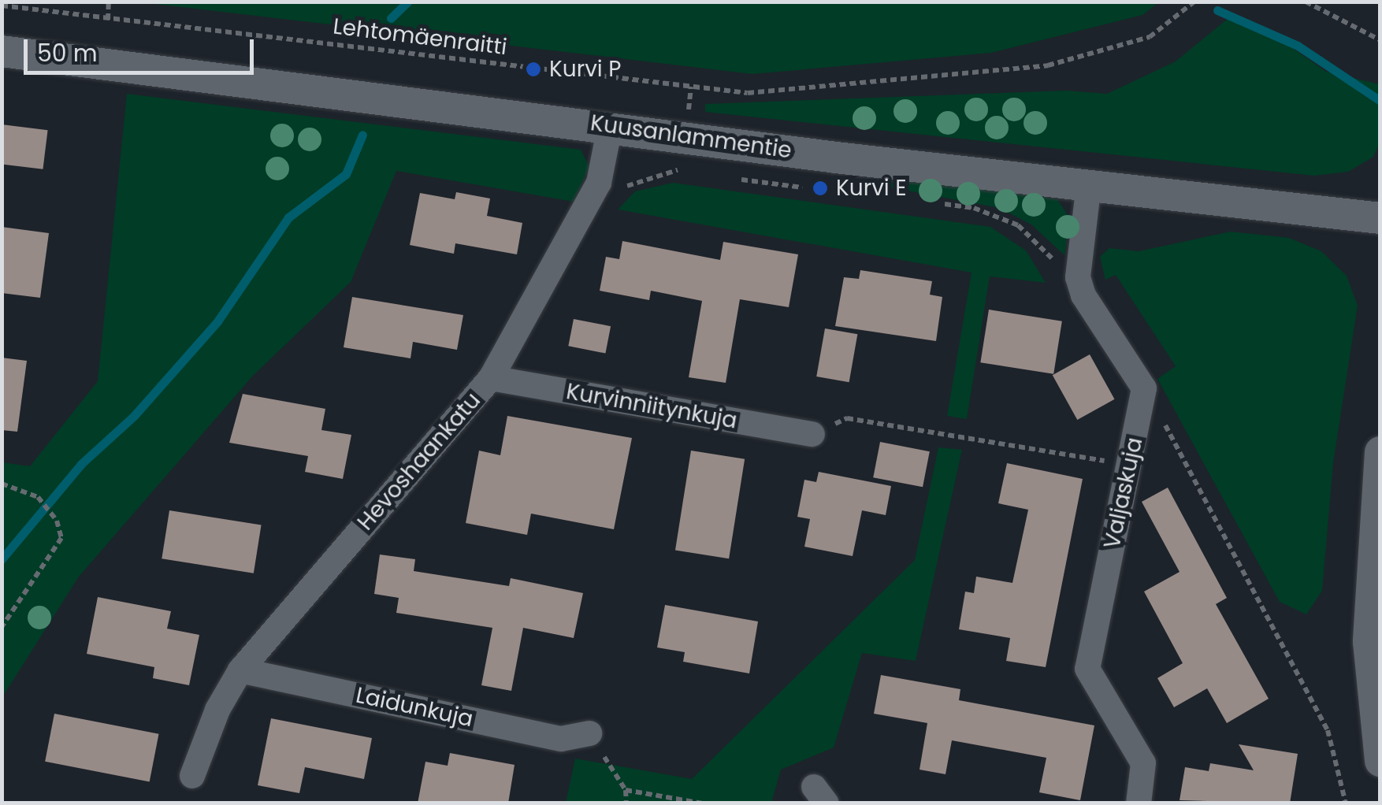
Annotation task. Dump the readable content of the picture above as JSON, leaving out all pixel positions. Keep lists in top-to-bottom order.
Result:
{
  "streets": {
    "street": [
      "Kuusanlammentie",
      "Kurvinniitynkuja",
      "Hevoshaankatu",
      "Valjaskuja",
      "Laidunkuja"
    ],
    "path": ["Lehtomäenraitti"]
  },
  "crossings": [
    ["Kuusanlammentie", "Hevoshaankatu"],
    ["Kurvinniitynkuja", "Hevoshaankatu"],
    ["Hevoshaankatu", "Laidunkuja"]
  ],
  "places": ["Kurvi P", "Kurvi E"],
  "scale_bar": "50 m"
}
